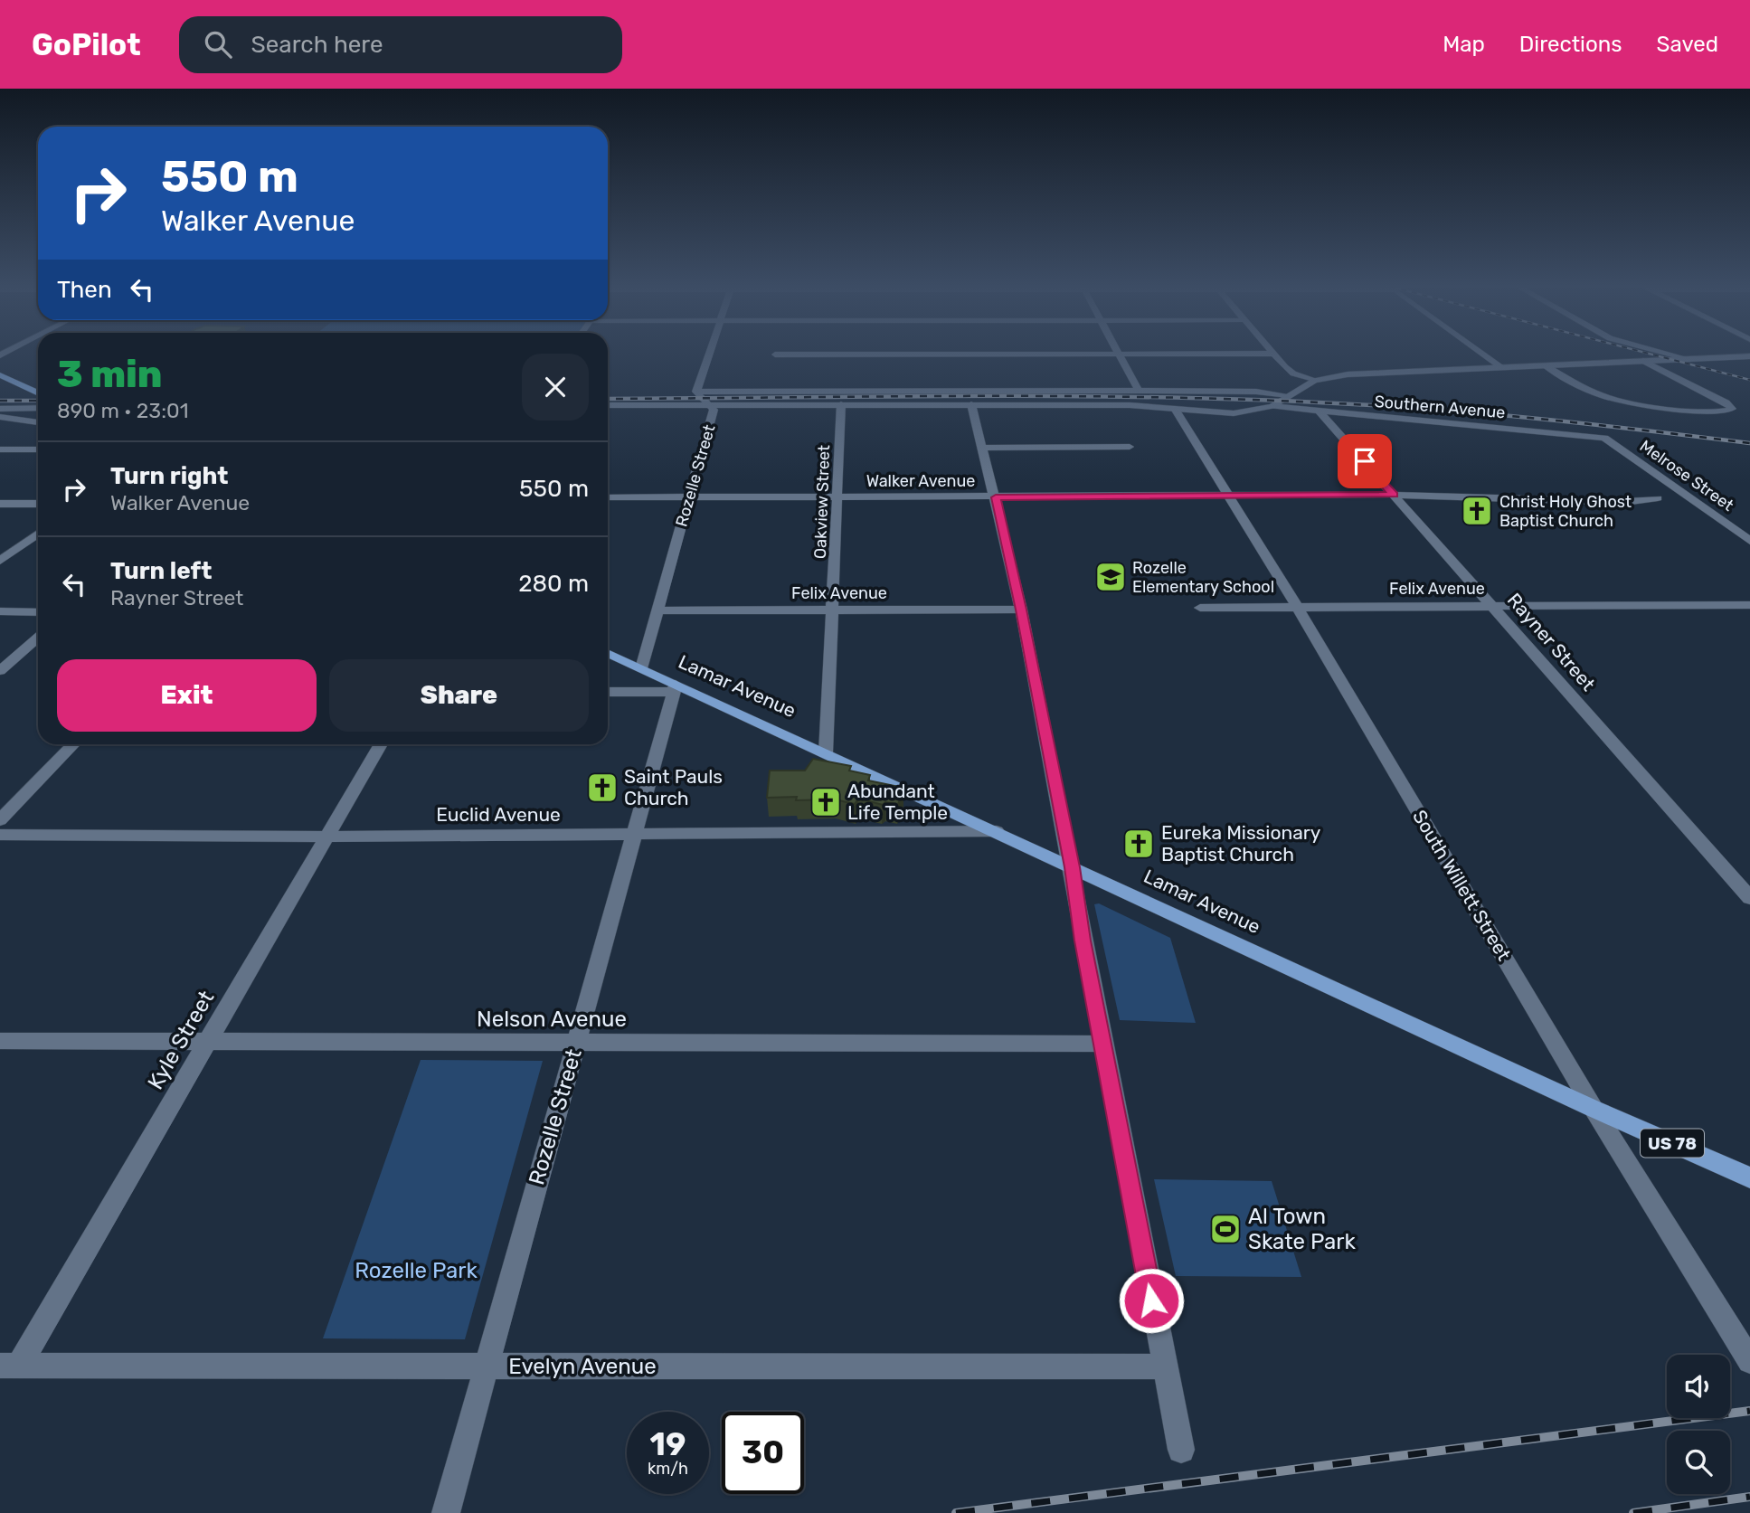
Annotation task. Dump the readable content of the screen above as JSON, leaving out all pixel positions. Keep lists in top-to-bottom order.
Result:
{
  "streets": {
    "main road": ["Lamar Avenue", "US 78"],
    "street": [
      "Southern Avenue",
      "Rozelle Street",
      "Melrose Street",
      "Walker Avenue",
      "Oakview Street",
      "Felix Avenue",
      "Rayner Street",
      "Euclid Avenue",
      "South Willett Street",
      "Nelson Avenue",
      "Kyle Street",
      "Evelyn Avenue"
    ]
  },
  "crossings": [
    ["Southern Avenue", "Rozelle Street"],
    ["Southern Avenue", "Melrose Street"],
    ["Southern Avenue", "Oakview Street"],
    ["Southern Avenue", "Rayner Street"],
    ["Southern Avenue", "South Willett Street"],
    ["Rozelle Street", "Walker Avenue"],
    ["Rozelle Street", "Felix Avenue"],
    ["Rozelle Street", "Lamar Avenue"],
    ["Rozelle Street", "Euclid Avenue"],
    ["Rozelle Street", "Nelson Avenue"],
    ["Rozelle Street", "Evelyn Avenue"],
    ["Walker Avenue", "Oakview Street"],
    ["Walker Avenue", "Rayner Street"],
    ["Walker Avenue", "South Willett Street"],
    ["Oakview Street", "Felix Avenue"],
    ["Oakview Street", "Lamar Avenue"],
    ["Felix Avenue", "Rayner Street"],
    ["Felix Avenue", "South Willett Street"],
    ["Lamar Avenue", "Euclid Avenue"],
    ["Lamar Avenue", "South Willett Street"],
    ["Euclid Avenue", "Kyle Street"],
    ["Nelson Avenue", "Kyle Street"],
    ["Kyle Street", "Evelyn Avenue"]
  ],
  "parks": ["Rozelle Park"],
  "places": {
    "church": [
      "Christ Holy Ghost Baptist Church",
      "Saint Pauls Church",
      "Abundant Life Temple",
      "Eureka Missionary Baptist Church"
    ],
    "school or university": ["Rozelle Elementary School"],
    "sports": ["Al Town Skate Park"]
  },
  "page": {
    "header": "GoPilot",
    "search": "Search here",
    "nav": ["Map", "Directions", "Saved"],
    "turn": ["550 m", "Walker Avenue"],
    "then": "Then",
    "heading": ["3 min", "890 m · 23:01"],
    "list": [
      {
        "name": "Turn right",
        "note": "Walker Avenue",
        "value": "550 m"
      },
      {
        "name": "Turn left",
        "note": "Rayner Street",
        "value": "280 m"
      }
    ],
    "buttons": ["Exit", "Share"],
    "speed": "19 km/h",
    "limit": "30"
  }
}
